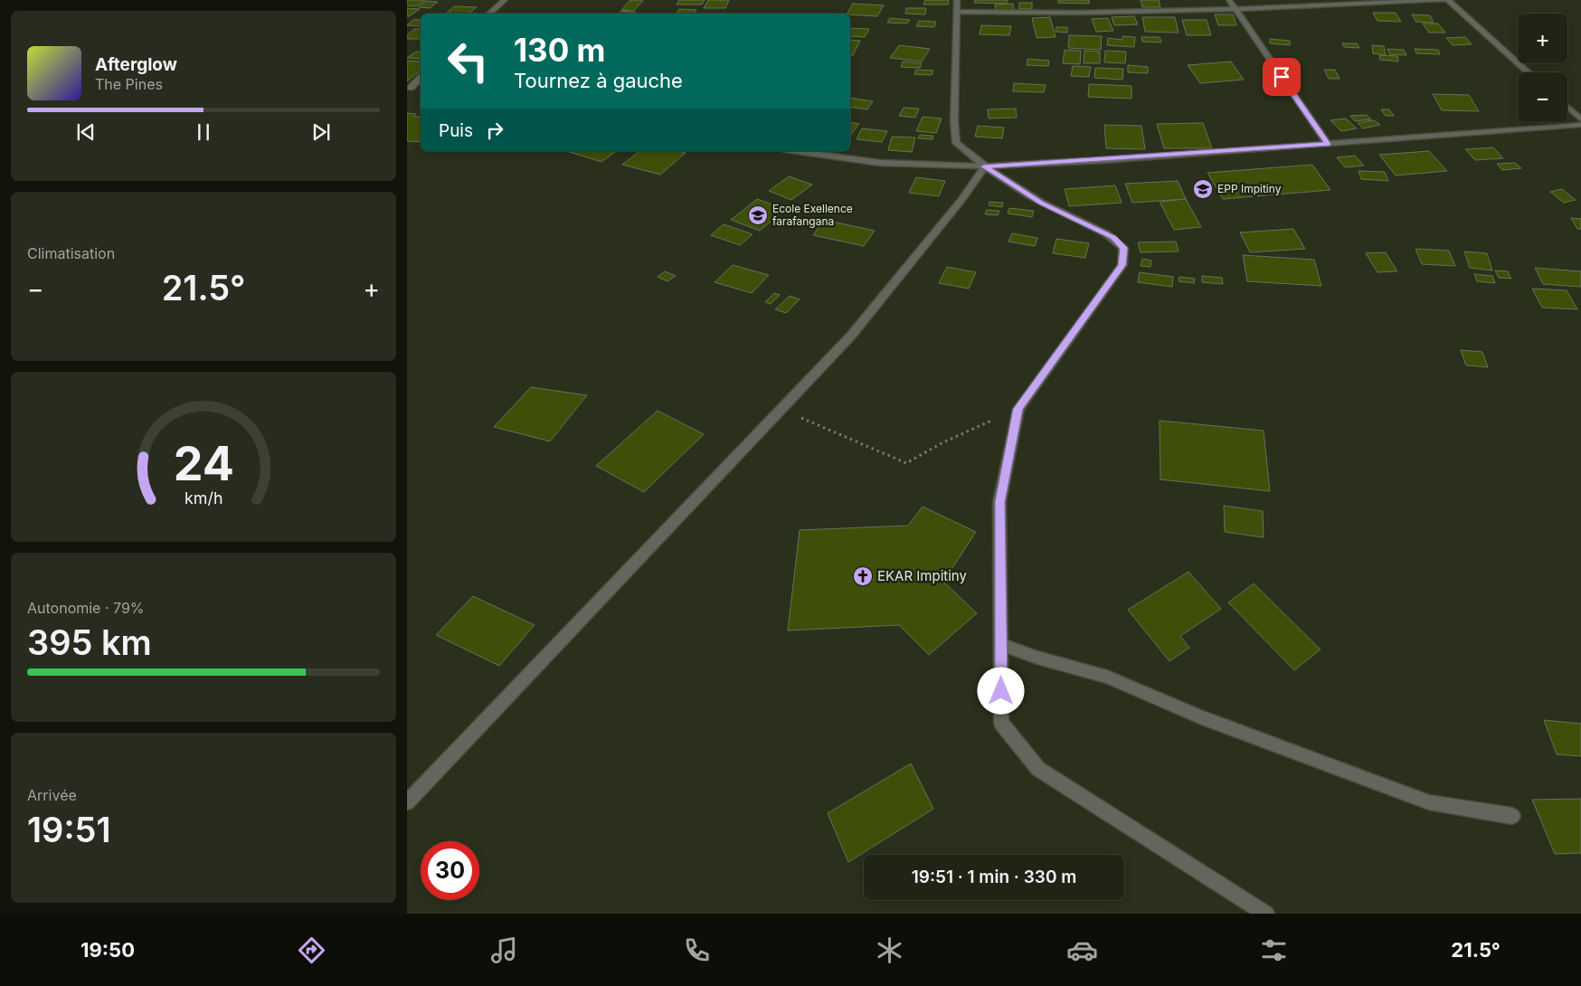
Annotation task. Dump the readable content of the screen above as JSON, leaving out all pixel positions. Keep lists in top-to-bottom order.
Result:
{
  "places": {
    "school or university": ["EPP Impitiny", "Ecole Exellence farafangana"],
    "church": ["EKAR Impitiny"]
  },
  "page": {
    "map_buttons": ["+", "−"],
    "turn": ["130 m", "Tournez à gauche"],
    "song": ["Afterglow", "The Pines"],
    "then": "Puis",
    "tile": [
      "Climatisation",
      ["Autonomie · 79%", "395 km"],
      ["Arrivée", "19:51"]
    ],
    "heat": ["−", "21.5°", "+"],
    "limit": "30",
    "trip": "19:51 · 1 min · 330 m",
    "tabs": ["19:50", "21.5°"],
    "gauge": ["24", "km/h"]
  }
}
